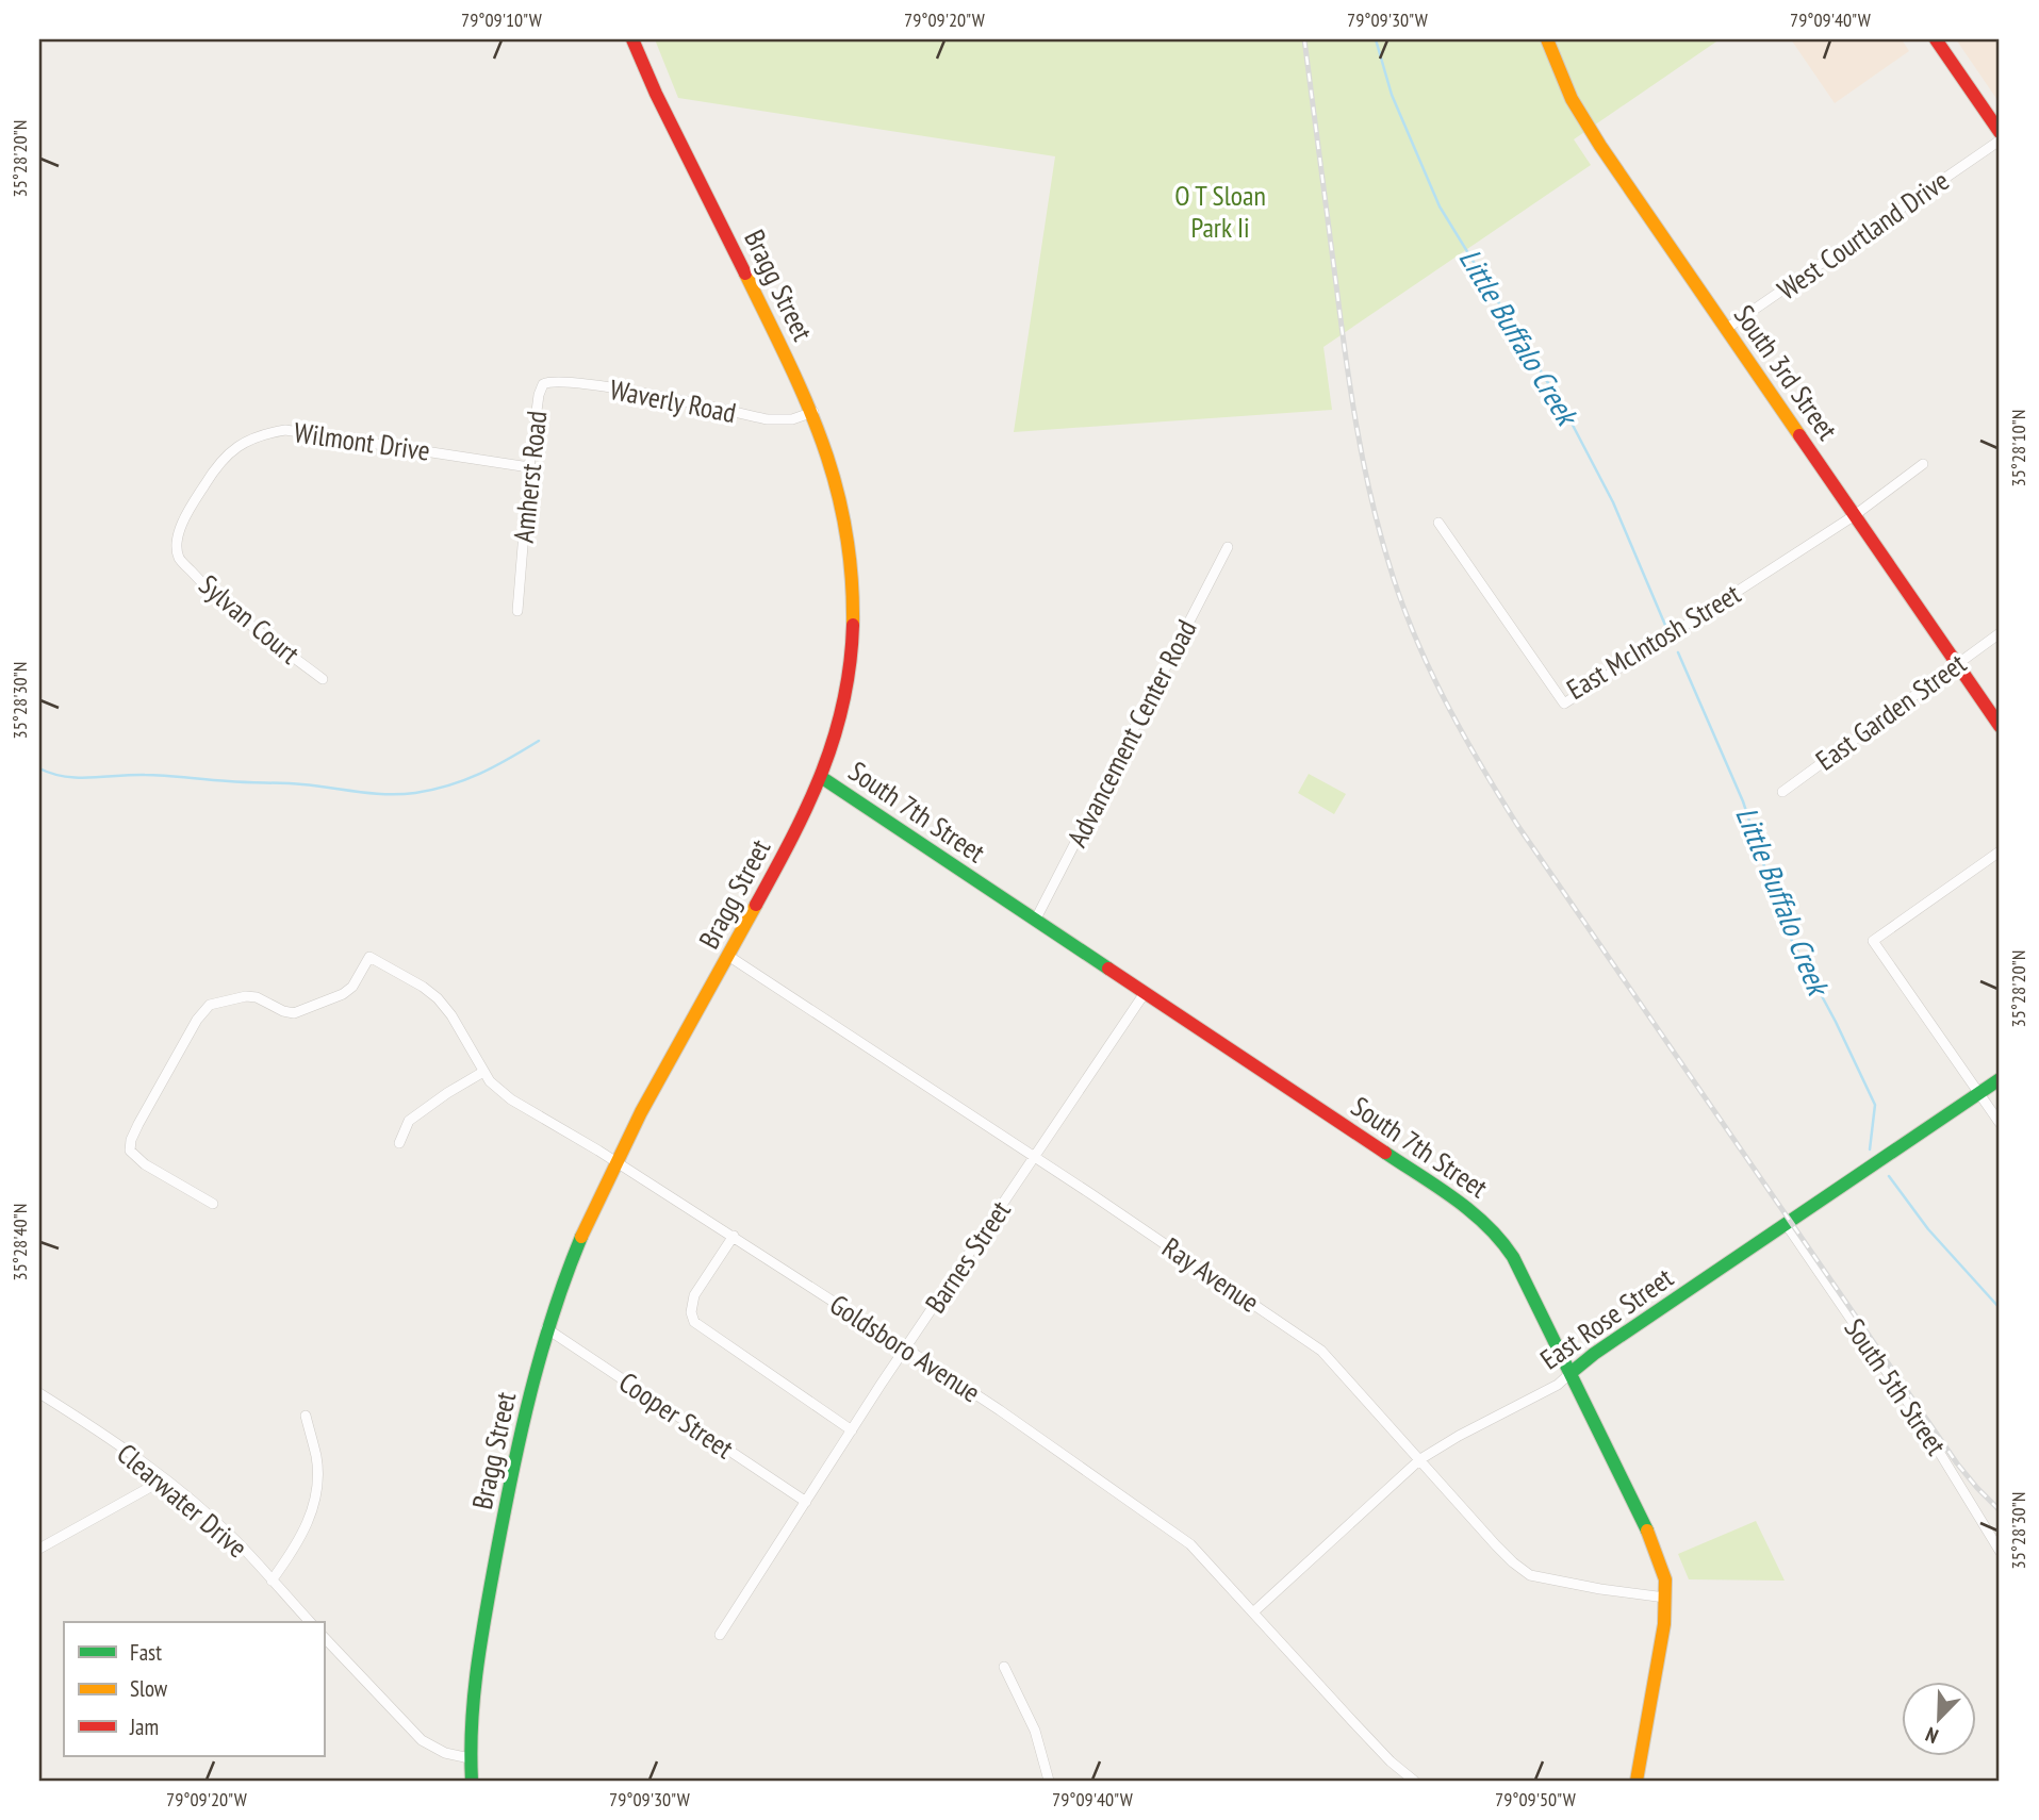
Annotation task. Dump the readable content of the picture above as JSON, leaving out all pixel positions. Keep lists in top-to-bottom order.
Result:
{
  "streets": {
    "street": [
      "West Courtland Drive",
      "Bragg Street",
      "South 3rd Street",
      "Waverly Road",
      "Wilmont Drive",
      "Amherst Road",
      "Sylvan Court",
      "East McIntosh Street",
      "East Garden Street",
      "Advancement Center Road",
      "South 7th Street",
      "Barnes Street",
      "Ray Avenue",
      "East Rose Street",
      "Goldsboro Avenue",
      "South 5th Street",
      "Cooper Street",
      "Clearwater Drive"
    ]
  },
  "crossings": [
    ["West Courtland Drive", "South 3rd Street"],
    ["Bragg Street", "Waverly Road"],
    ["Bragg Street", "South 7th Street"],
    ["Bragg Street", "Ray Avenue"],
    ["Bragg Street", "Goldsboro Avenue"],
    ["Bragg Street", "Cooper Street"],
    ["South 3rd Street", "East McIntosh Street"],
    ["South 3rd Street", "East Garden Street"],
    ["Waverly Road", "Amherst Road"],
    ["Wilmont Drive", "Amherst Road"],
    ["Wilmont Drive", "Sylvan Court"],
    ["Advancement Center Road", "South 7th Street"],
    ["South 7th Street", "Barnes Street"],
    ["South 7th Street", "Ray Avenue"],
    ["South 7th Street", "East Rose Street"],
    ["Barnes Street", "Ray Avenue"],
    ["Barnes Street", "Goldsboro Avenue"],
    ["Barnes Street", "Cooper Street"],
    ["Ray Avenue", "East Rose Street"],
    ["East Rose Street", "Goldsboro Avenue"],
    ["East Rose Street", "South 5th Street"]
  ],
  "water": ["Little Buffalo Creek"],
  "parks": ["O T Sloan Park Ii"],
  "legend": ["Fast", "Slow", "Jam"],
  "north": "bottom left",
  "coordinates": [
    "79°09'10\"W",
    "79°09'20\"W",
    "79°09'30\"W",
    "79°09'40\"W",
    "35°28'20\"N",
    "35°28'10\"N",
    "35°28'30\"N",
    "35°28'40\"N",
    "79°09'50\"W"
  ]
}
